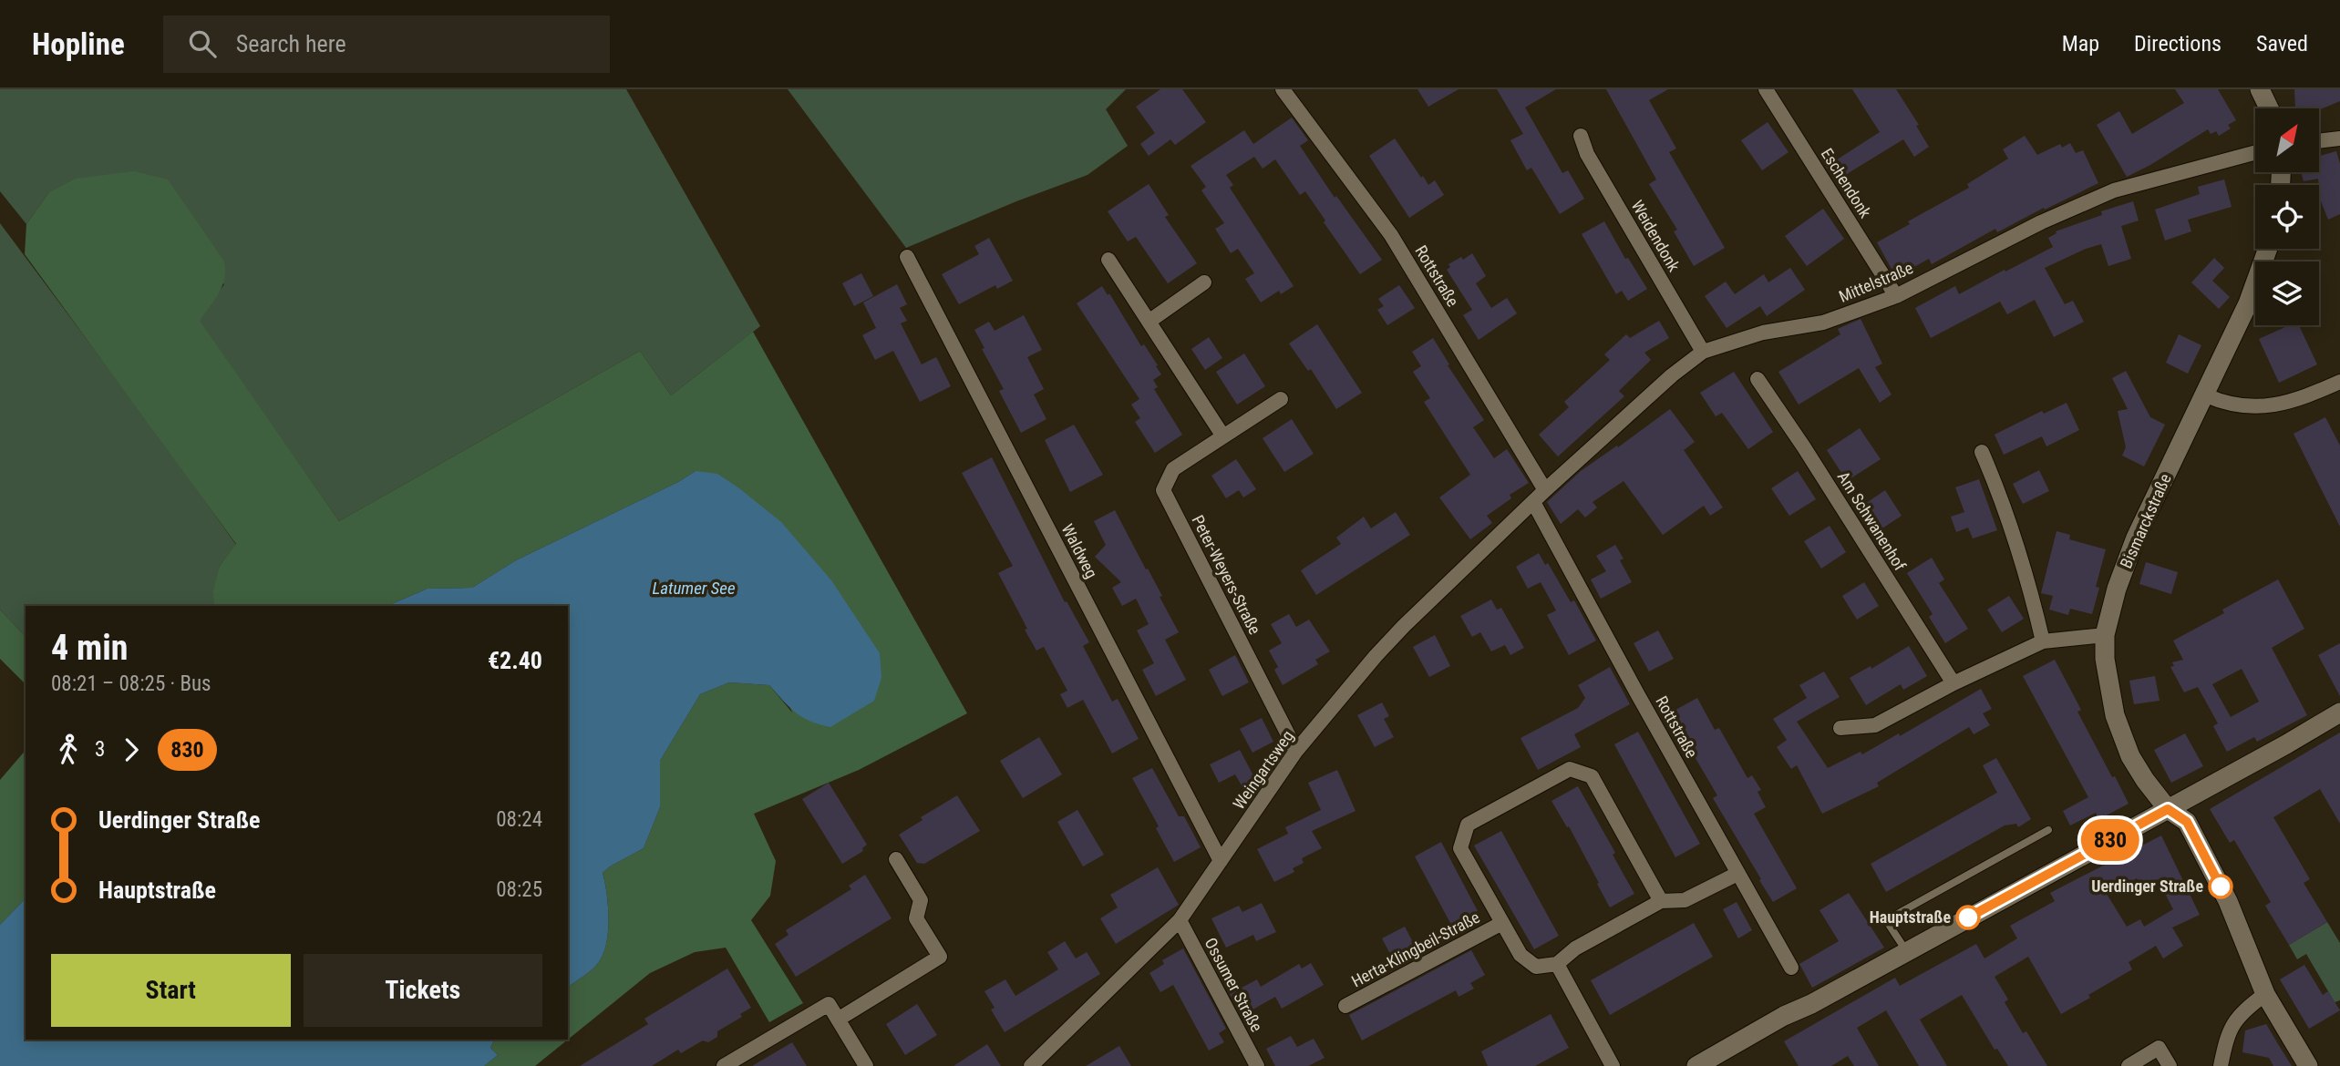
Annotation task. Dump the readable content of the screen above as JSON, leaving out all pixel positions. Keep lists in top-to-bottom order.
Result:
{
  "streets": {
    "street": [
      "Eschendonk",
      "Weidendonk",
      "Rottstraße",
      "Mittelstraße",
      "Am Schwanenhof",
      "Bismarckstraße",
      "Waldweg",
      "Peter-Weyers-Straße",
      "Weingartsweg",
      "Herta-Klingbeil-Straße",
      "Ossumer Straße"
    ]
  },
  "crossings": [
    ["Eschendonk", "Mittelstraße"],
    ["Weidendonk", "Mittelstraße"],
    ["Rottstraße", "Mittelstraße"],
    ["Rottstraße", "Weingartsweg"],
    ["Mittelstraße", "Weingartsweg"],
    ["Waldweg", "Weingartsweg"],
    ["Peter-Weyers-Straße", "Weingartsweg"],
    ["Weingartsweg", "Ossumer Straße"]
  ],
  "water": ["Latumer See"],
  "places": ["Uerdinger Straße", "Hauptstraße"],
  "lines": ["bus line 830"],
  "north": "top right",
  "page": {
    "header": "Hopline",
    "search": "Search here",
    "nav": ["Map", "Directions", "Saved"],
    "on_map": "830",
    "heading": ["4 min", "08:21 – 08:25 · Bus", "€2.40"],
    "legs": ["3", "830"],
    "list": [
      {
        "name": "Uerdinger Straße",
        "value": "08:24"
      },
      {
        "name": "Hauptstraße",
        "value": "08:25"
      }
    ],
    "buttons": ["Start", "Tickets"]
  }
}
